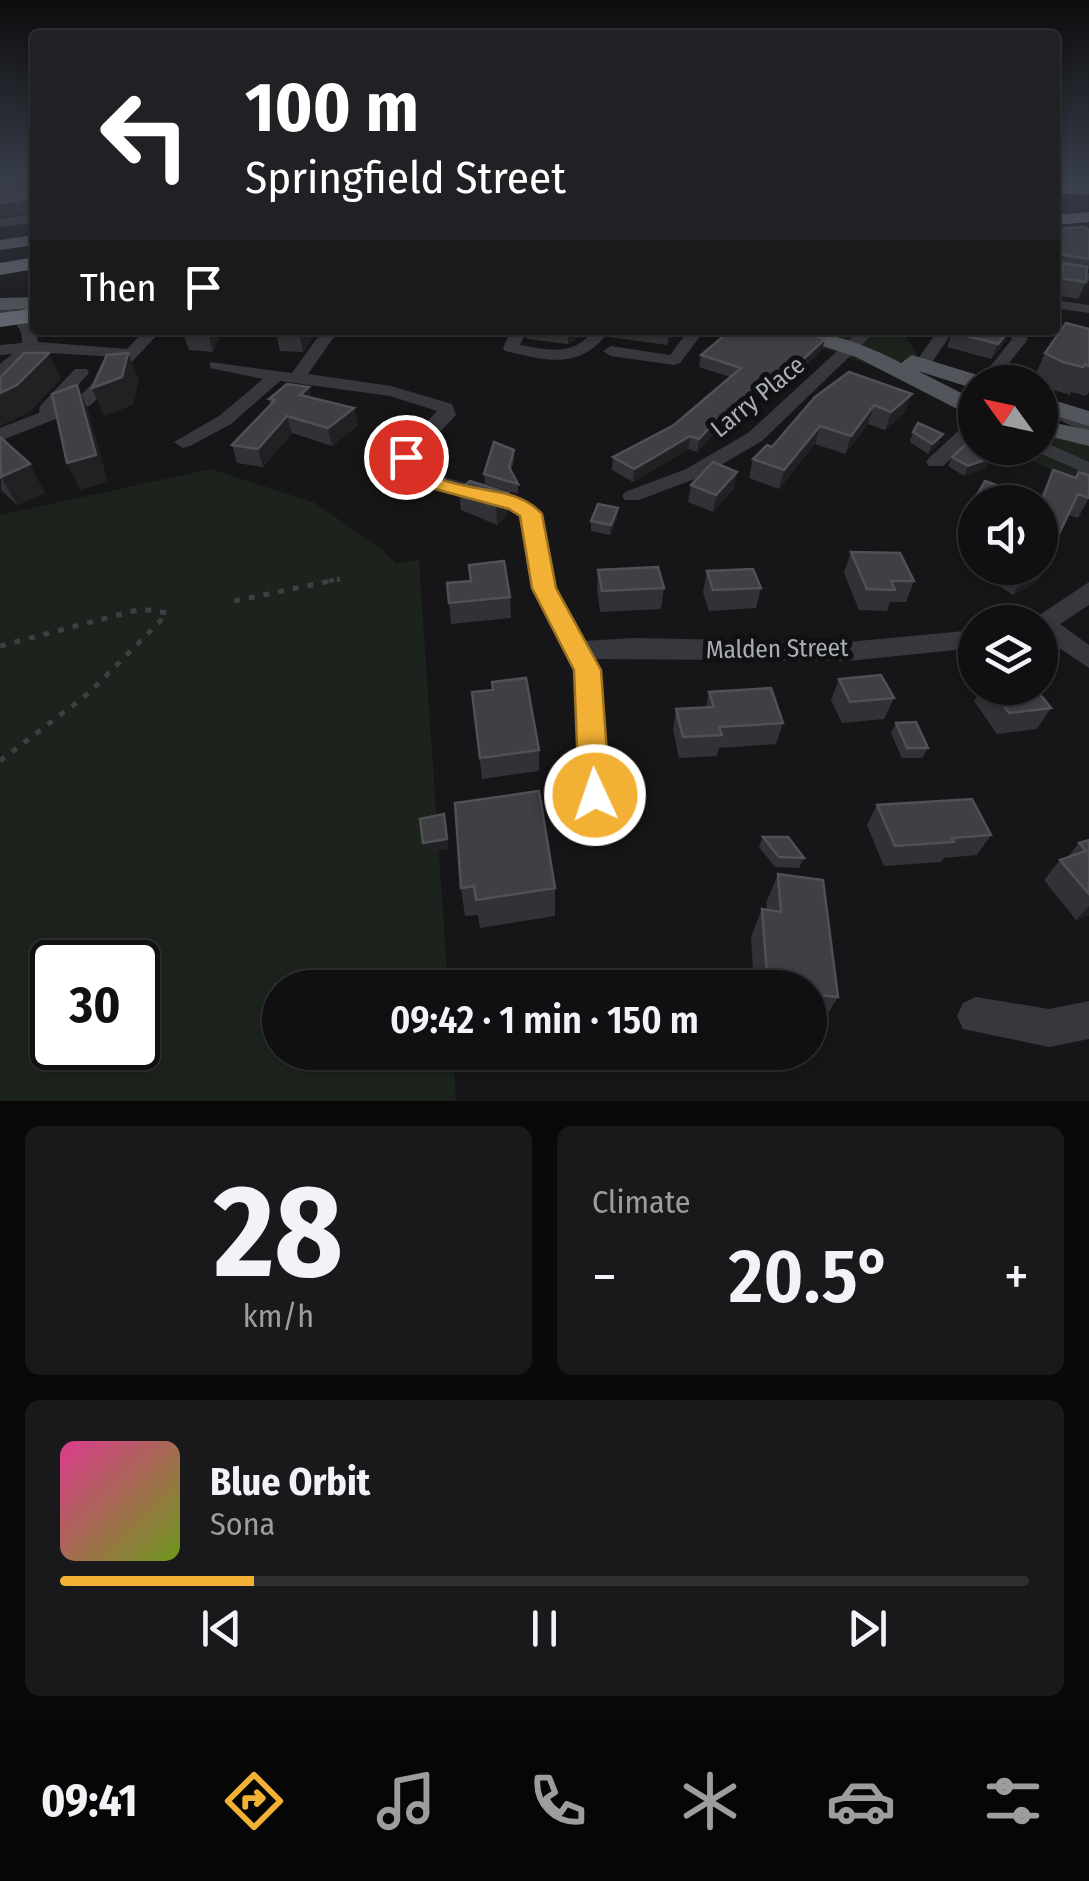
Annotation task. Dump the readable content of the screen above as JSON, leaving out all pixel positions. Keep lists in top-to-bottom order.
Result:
{
  "streets": {
    "street": ["Larry Place", "Malden Street"]
  },
  "north": "top left",
  "page": {
    "turn": ["100 m", "Springfield Street"],
    "then": "Then",
    "limit": "30",
    "trip": "09:42 · 1 min · 150 m",
    "tile": [
      ["28", "km/h"],
      "Climate"
    ],
    "heat": ["−", "20.5°", "+"],
    "song": ["Blue Orbit", "Sona"],
    "tabs": "09:41"
  }
}
